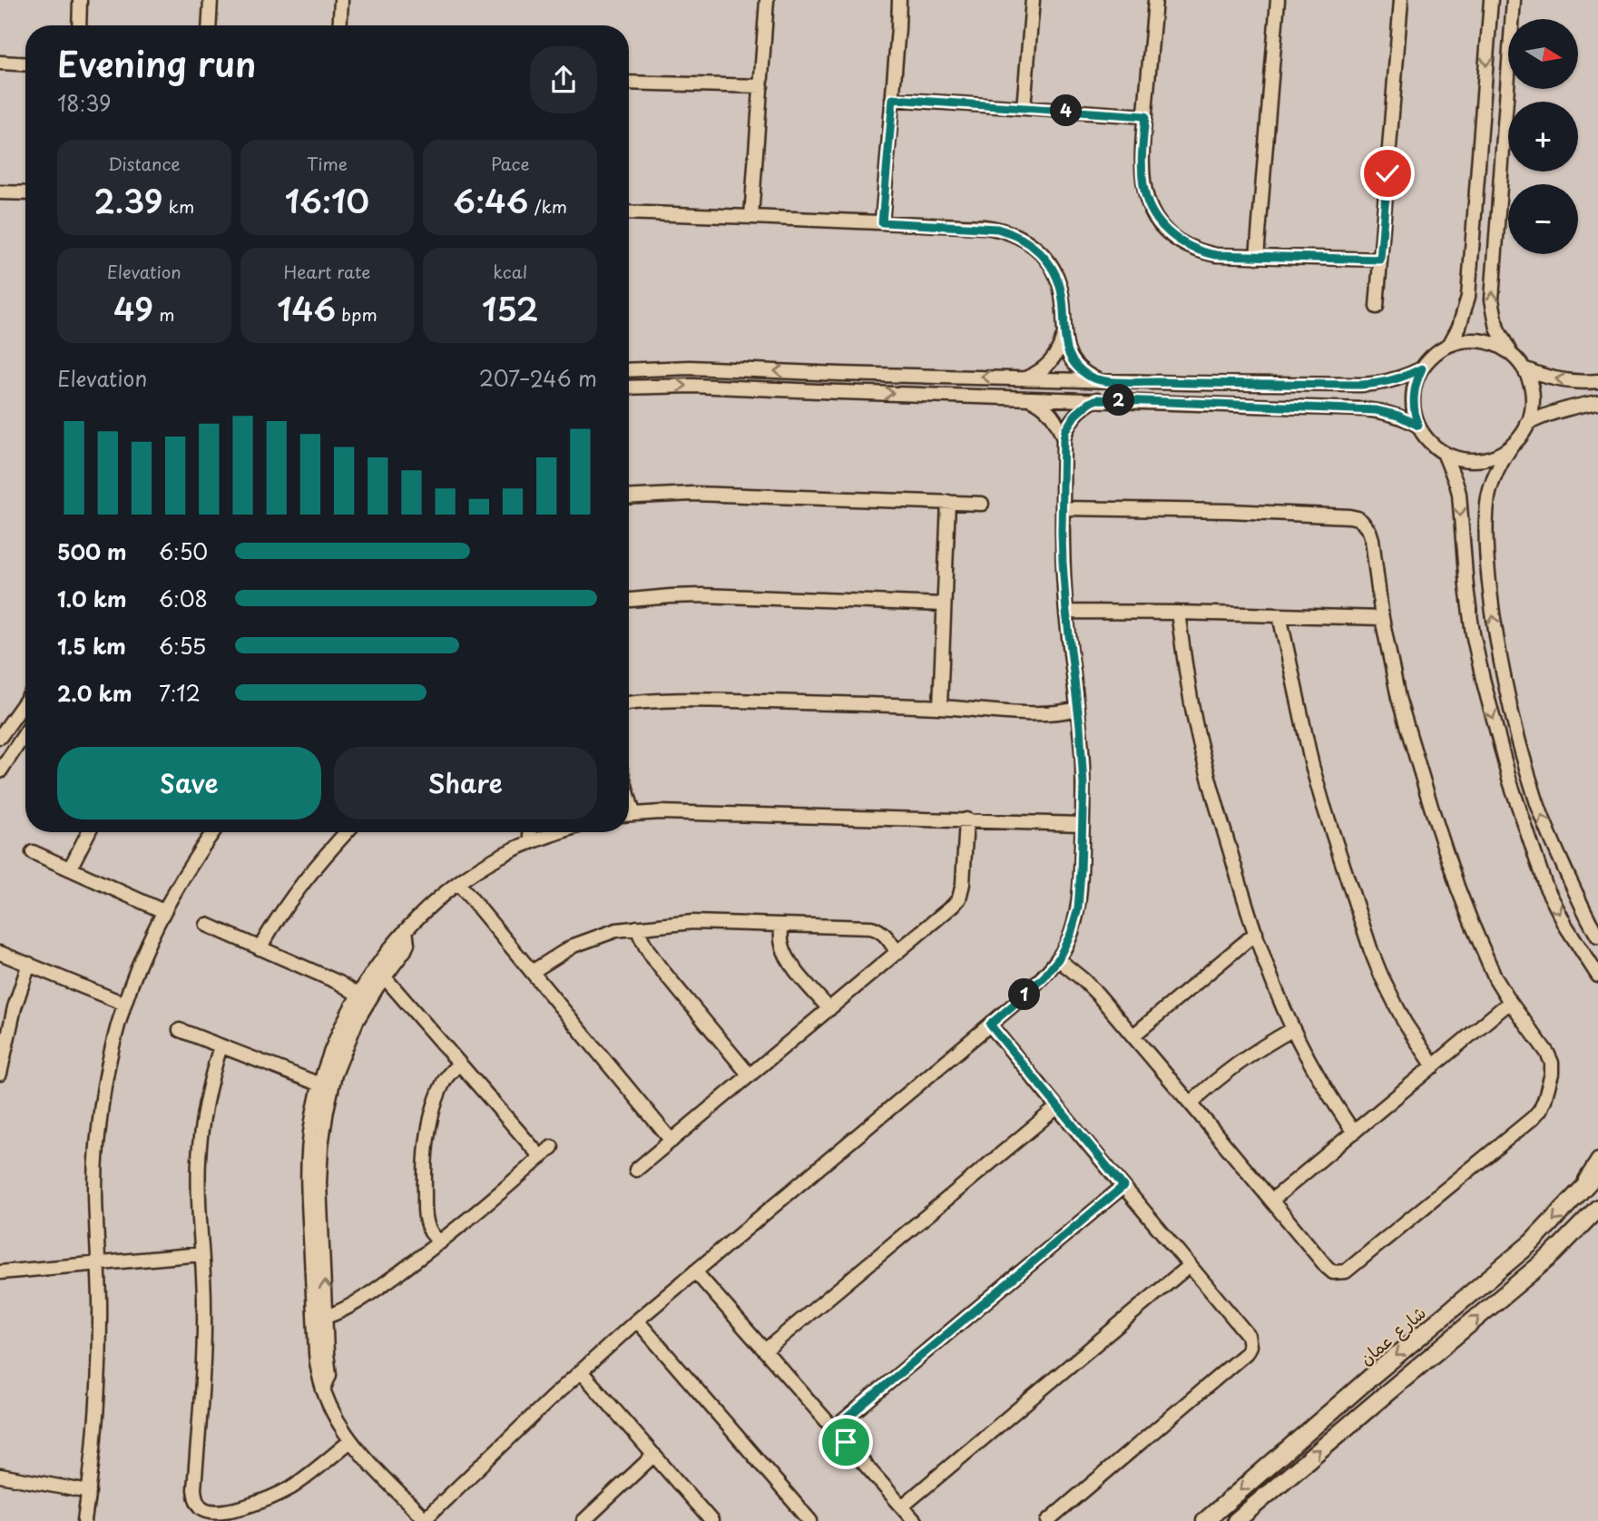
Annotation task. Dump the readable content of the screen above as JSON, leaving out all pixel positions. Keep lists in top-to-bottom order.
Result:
{
  "streets": {
    "main road": ["شارع عمان"]
  },
  "north": "right",
  "page": {
    "map_buttons": ["+", "−"],
    "heading": ["Evening run", "18:39"],
    "pins": ["4", "2", "1"],
    "stats": [
      ["Distance", "2.39 km"],
      ["Time", "16:10"],
      ["Pace", "6:46 /km"],
      ["Elevation", "49 m"],
      ["Heart rate", "146 bpm"],
      ["kcal", "152"]
    ],
    "chart": ["Elevation", "207–246 m"],
    "list": [
      {
        "name": "500 m",
        "note": "6:50"
      },
      {
        "name": "1.0 km",
        "note": "6:08"
      },
      {
        "name": "1.5 km",
        "note": "6:55"
      },
      {
        "name": "2.0 km",
        "note": "7:12"
      }
    ],
    "buttons": ["Save", "Share"]
  }
}
